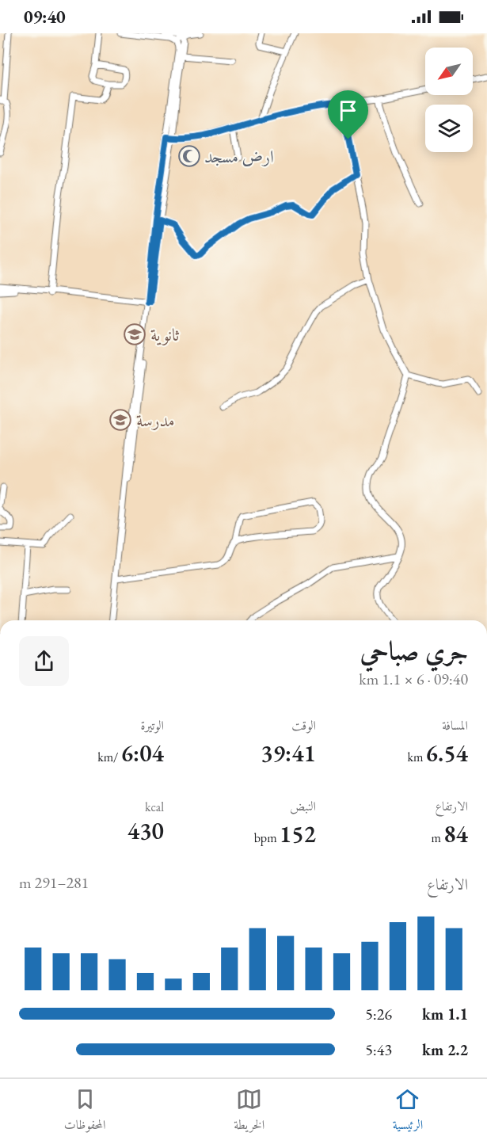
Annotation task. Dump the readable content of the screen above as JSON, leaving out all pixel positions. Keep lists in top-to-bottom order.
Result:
{
  "places": {
    "mosque": ["ارض مسجد"],
    "school or university": ["ثانوية", "مدرسة"]
  },
  "north": "bottom left",
  "page": {
    "status": "09:40",
    "heading": ["جري صباحي", "09:40 · 6 × 1.1 km"],
    "stats": [
      ["المسافة", "6.54 km"],
      ["الوقت", "39:41"],
      ["الوتيرة", "6:04 /km"],
      ["الارتفاع", "84 m"],
      ["النبض", "152 bpm"],
      ["kcal", "430"]
    ],
    "chart": ["الارتفاع", "281–291 m"],
    "list": [
      {
        "name": "1.1 km",
        "note": "5:26"
      },
      {
        "name": "2.2 km",
        "note": "5:43"
      }
    ],
    "tabs": ["الرئيسية", "الخريطة", "المحفوظات"]
  }
}
